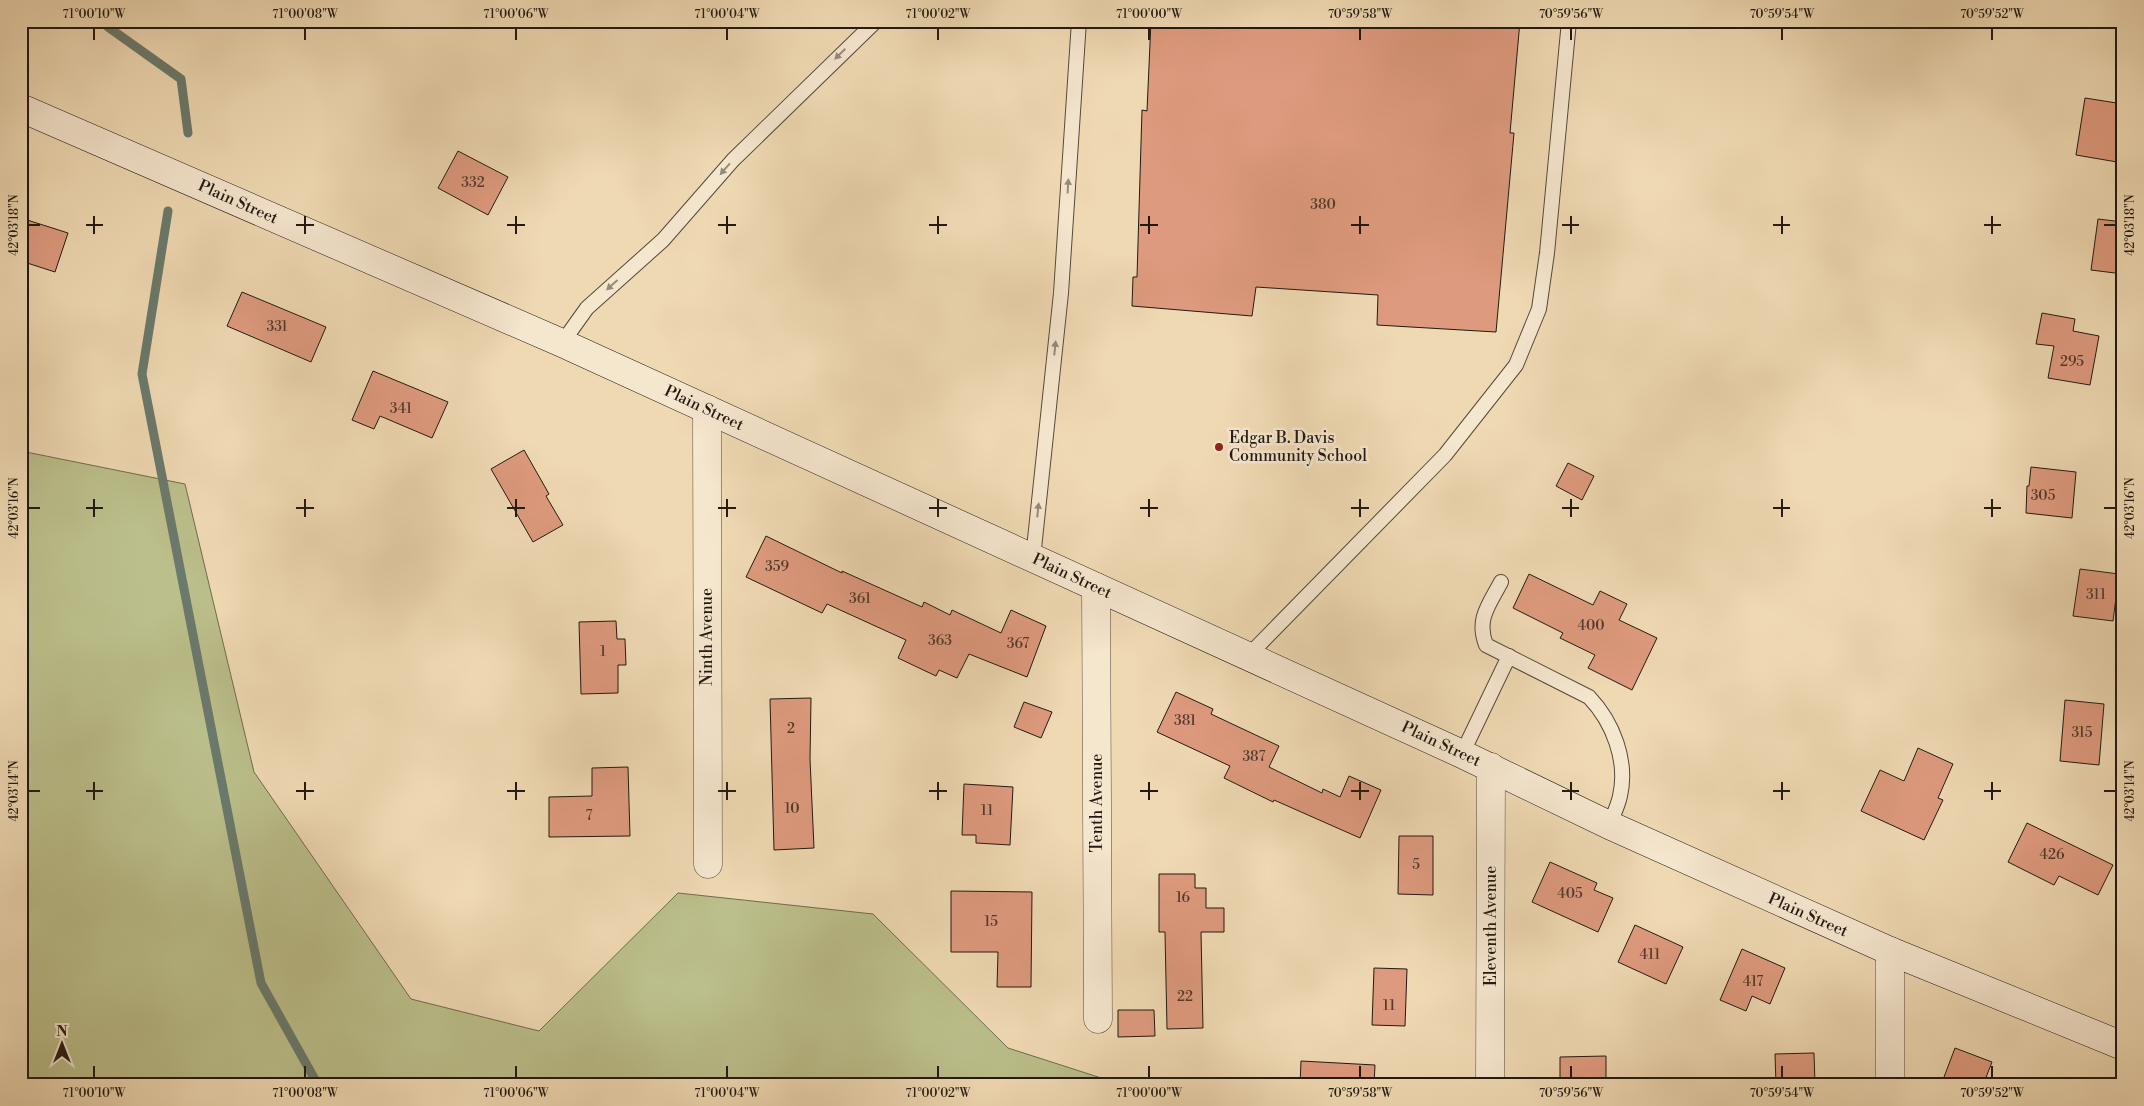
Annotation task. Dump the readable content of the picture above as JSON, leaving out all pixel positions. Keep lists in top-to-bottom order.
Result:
{
  "streets": {
    "main road": [
      "Plain Street",
      "Ninth Avenue",
      "Tenth Avenue",
      "Eleventh Avenue"
    ]
  },
  "crossings": [
    ["Plain Street", "Ninth Avenue"],
    ["Plain Street", "Tenth Avenue"],
    ["Plain Street", "Eleventh Avenue"]
  ],
  "places": ["Edgar B. Davis Community School"],
  "house_numbers": [
    "332",
    "380",
    "331",
    "295",
    "341",
    "305",
    "359",
    "311",
    "361",
    "400",
    "363",
    "367",
    "1",
    "381",
    "2",
    "315",
    "387",
    "10",
    "11",
    "7",
    "426",
    "5",
    "405",
    "16",
    "15",
    "411",
    "417",
    "22",
    "11"
  ],
  "north": "top",
  "coordinates": [
    "71°00'10\"W",
    "71°00'08\"W",
    "71°00'06\"W",
    "71°00'04\"W",
    "71°00'02\"W",
    "71°00'00\"W",
    "70°59'58\"W",
    "70°59'56\"W",
    "70°59'54\"W",
    "70°59'52\"W",
    "42°03'18\"N",
    "42°03'16\"N",
    "42°03'14\"N"
  ]
}
